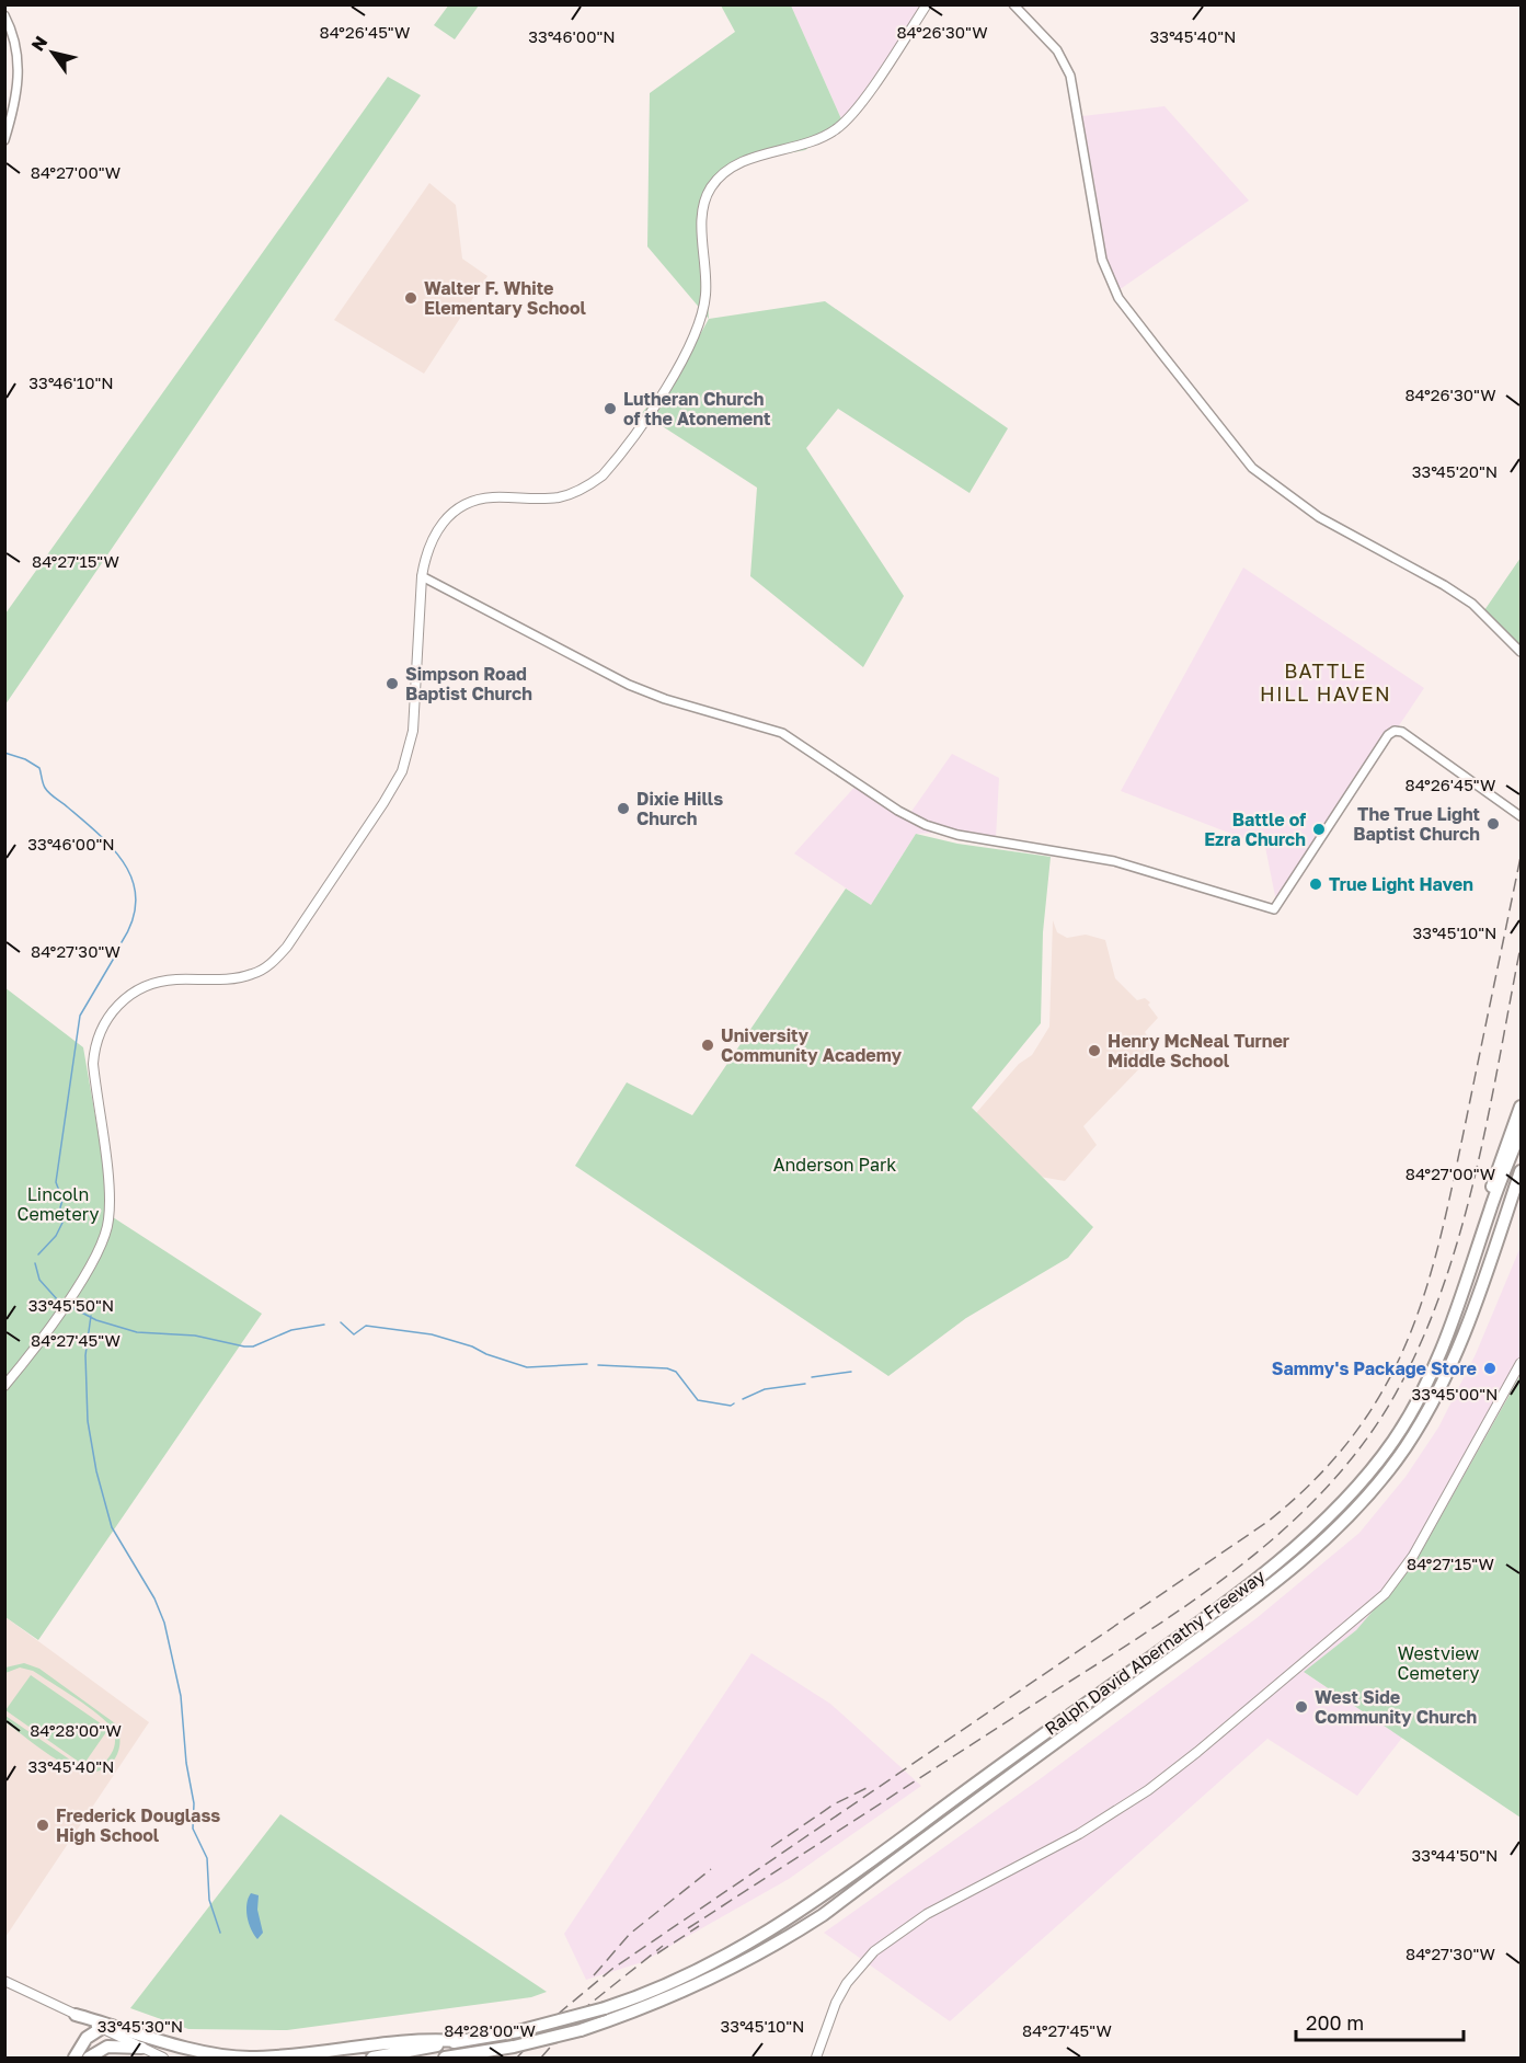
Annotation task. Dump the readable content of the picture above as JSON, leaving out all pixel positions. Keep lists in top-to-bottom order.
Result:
{
  "streets": {
    "highway": ["Ralph David Abernathy Freeway"]
  },
  "districts": ["BATTLE HILL HAVEN"],
  "parks": ["Anderson Park", "Lincoln Cemetery", "Westview Cemetery"],
  "places": [
    "Walter F. White Elementary School",
    "Lutheran Church of the Atonement",
    "Simpson Road Baptist Church",
    "Dixie Hills Church",
    "The True Light Baptist Church",
    "Battle of Ezra Church",
    "True Light Haven",
    "University Community Academy",
    "Henry McNeal Turner Middle School",
    "Sammy's Package Store",
    "West Side Community Church",
    "Frederick Douglass High School"
  ],
  "scale_bar": "200 m",
  "north": "top left",
  "coordinates": [
    "84°26'45\"W",
    "84°26'30\"W",
    "33°46'00\"N",
    "33°45'40\"N",
    "84°27'00\"W",
    "33°46'10\"N",
    "33°45'20\"N",
    "84°27'15\"W",
    "33°45'10\"N",
    "84°27'30\"W",
    "33°45'50\"N",
    "84°27'45\"W",
    "33°45'00\"N",
    "84°28'00\"W",
    "33°44'50\"N",
    "33°45'30\"N"
  ]
}
